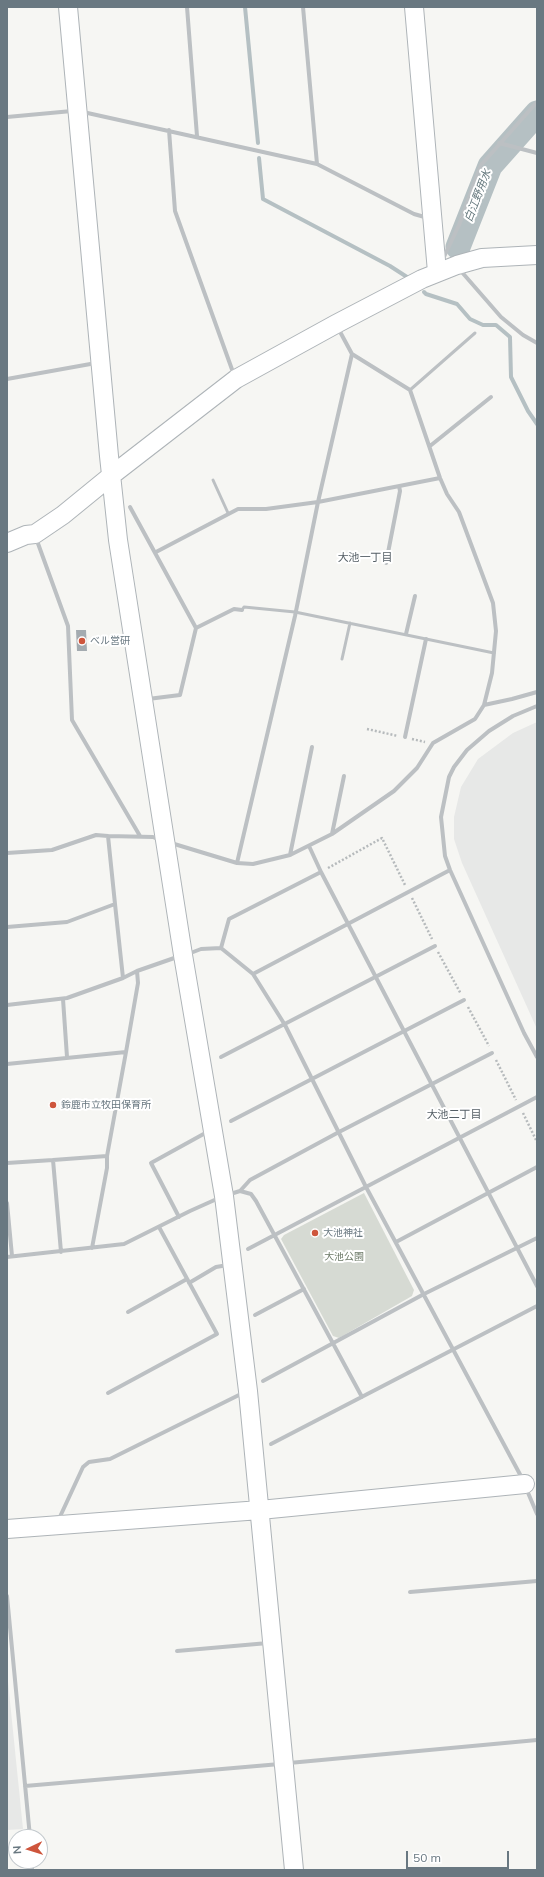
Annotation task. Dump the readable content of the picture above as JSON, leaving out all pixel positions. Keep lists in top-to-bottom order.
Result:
{
  "districts": ["大池一丁目", "大池二丁目"],
  "water": ["白江野用水"],
  "parks": ["大池公園"],
  "places": ["べル営研", "鈴鹿市立牧田保育所", "大池神社"],
  "scale_bar": "50 m",
  "north": "left"
}
